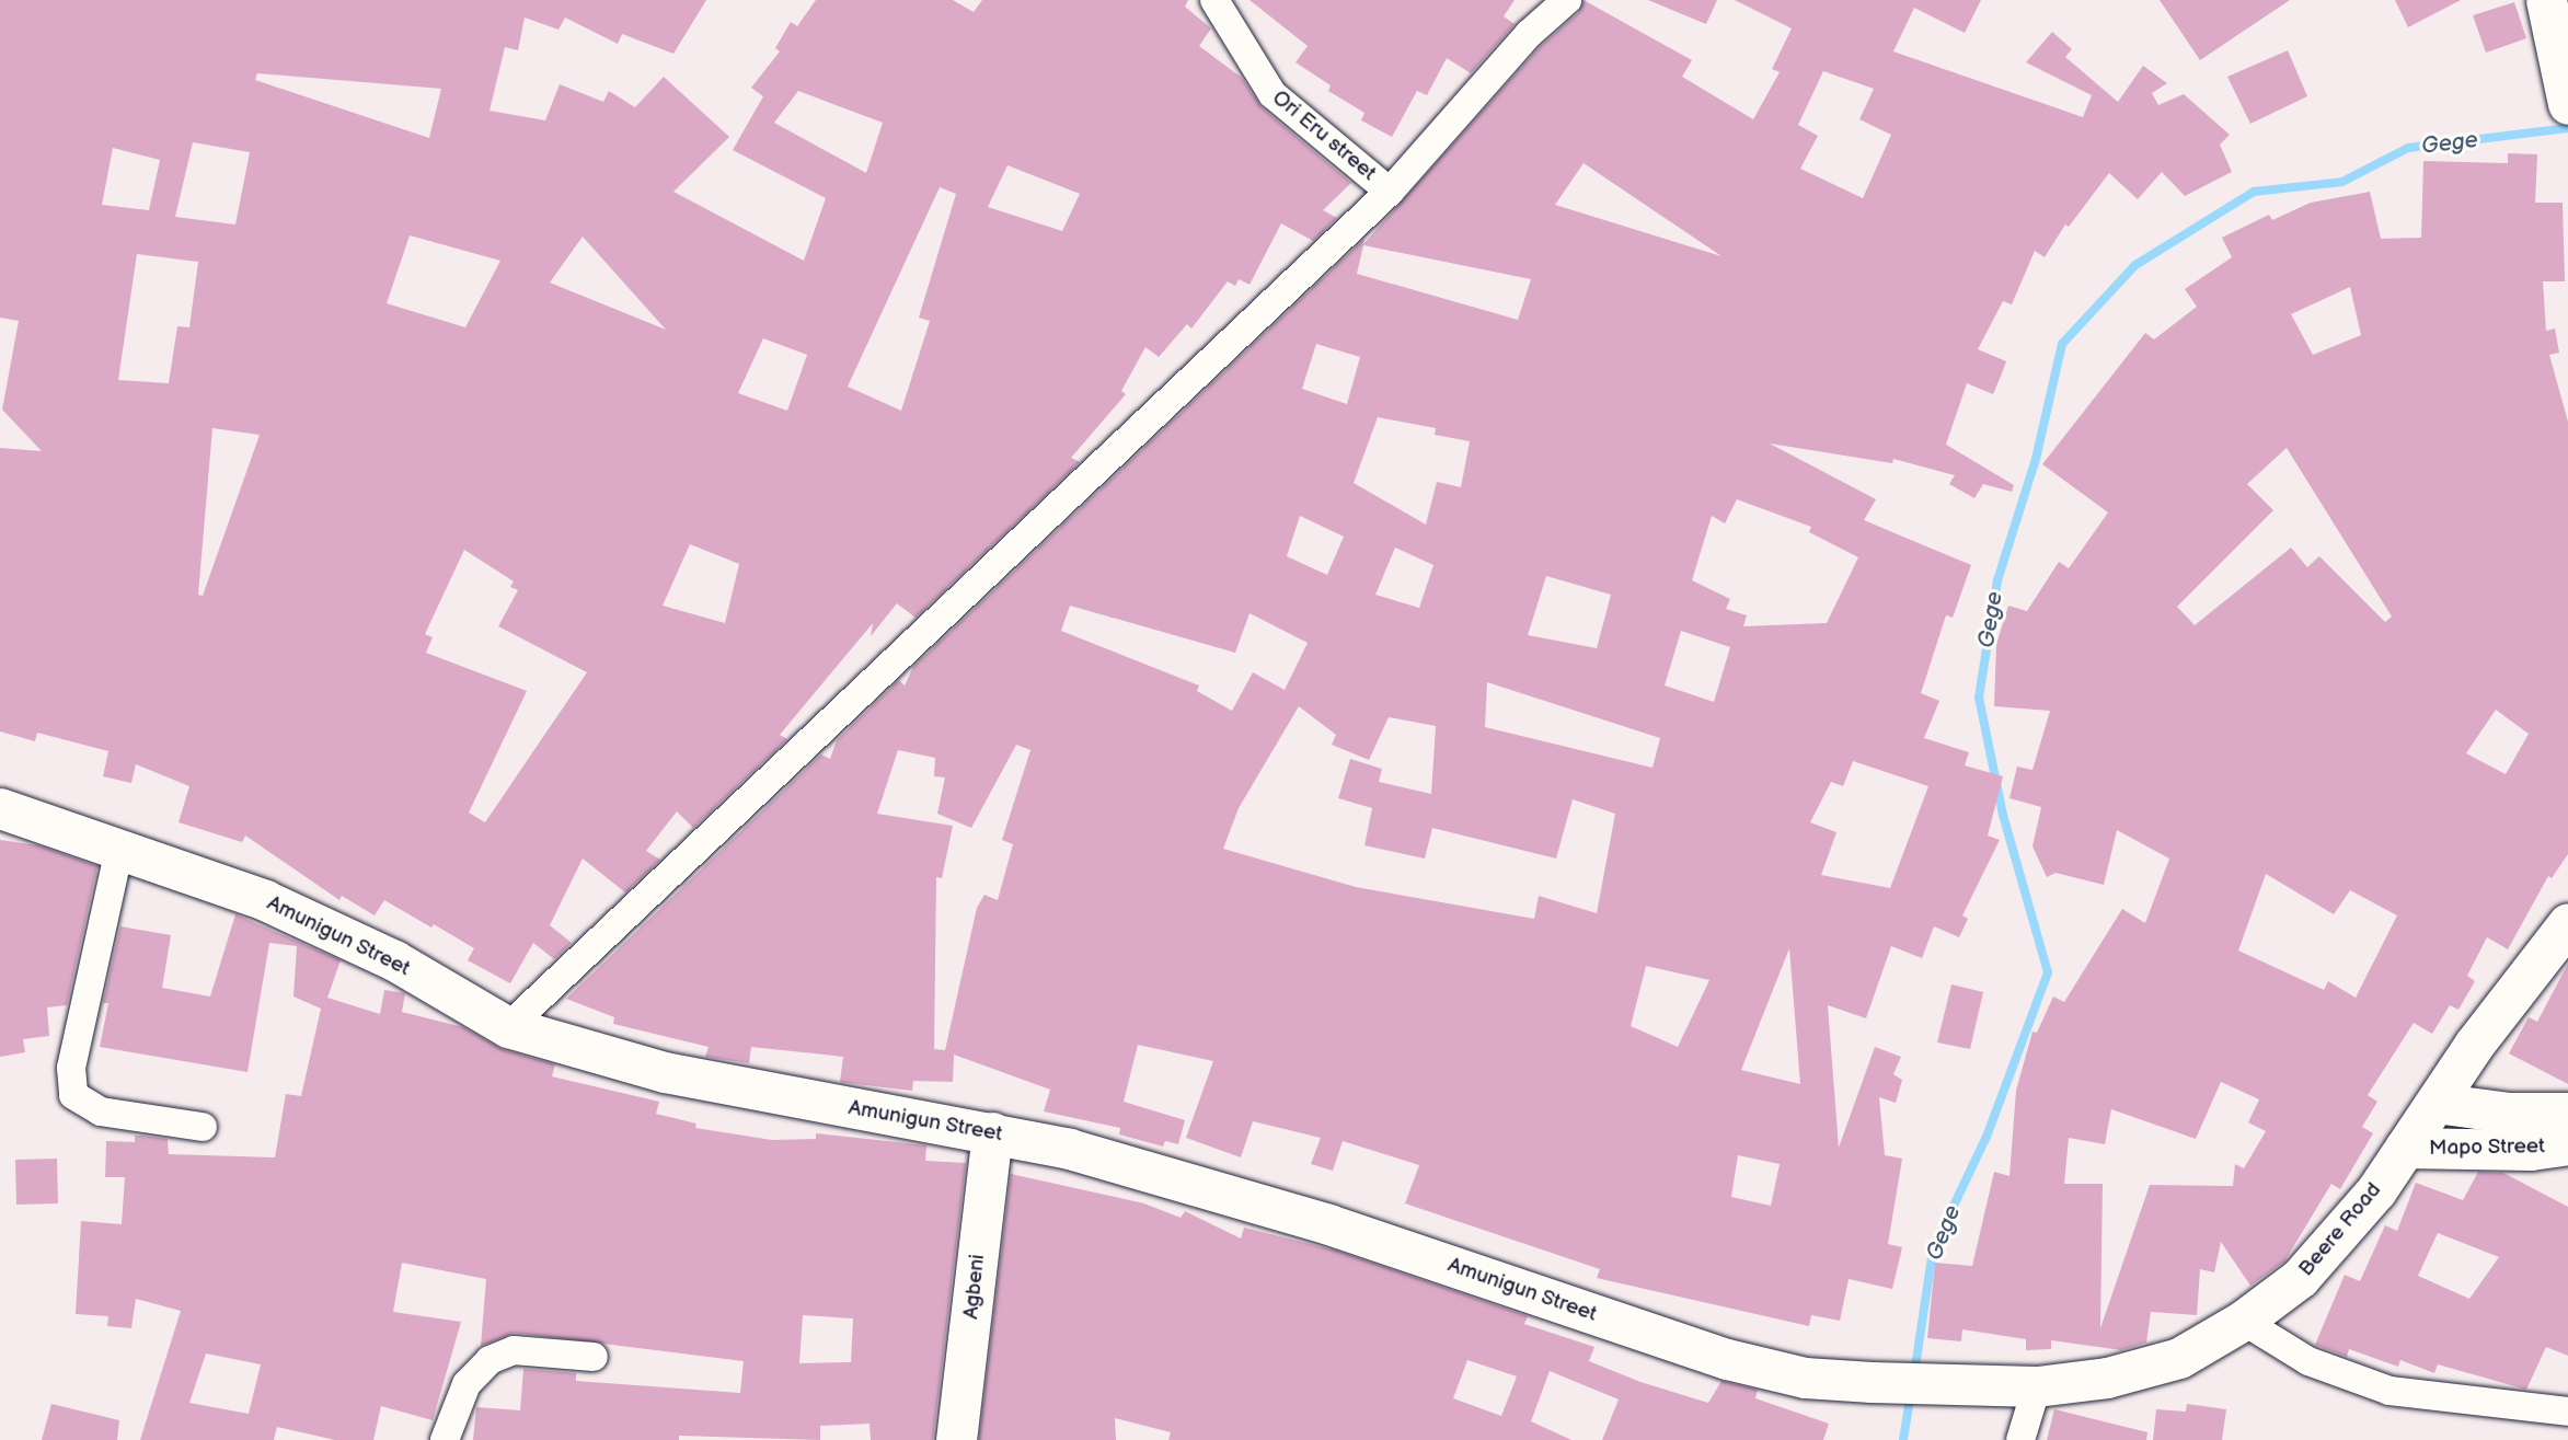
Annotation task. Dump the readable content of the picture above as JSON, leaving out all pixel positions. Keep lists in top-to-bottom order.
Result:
{
  "streets": {
    "main road": [
      "Amunigun Street",
      "Mapo Street",
      "Beere Road",
      "Agbeni"
    ],
    "street": ["Ori Eru street"]
  },
  "crossings": [
    ["Amunigun Street", "Beere Road"],
    ["Amunigun Street", "Agbeni"],
    ["Mapo Street", "Beere Road"]
  ],
  "water": ["Gege"]
}
